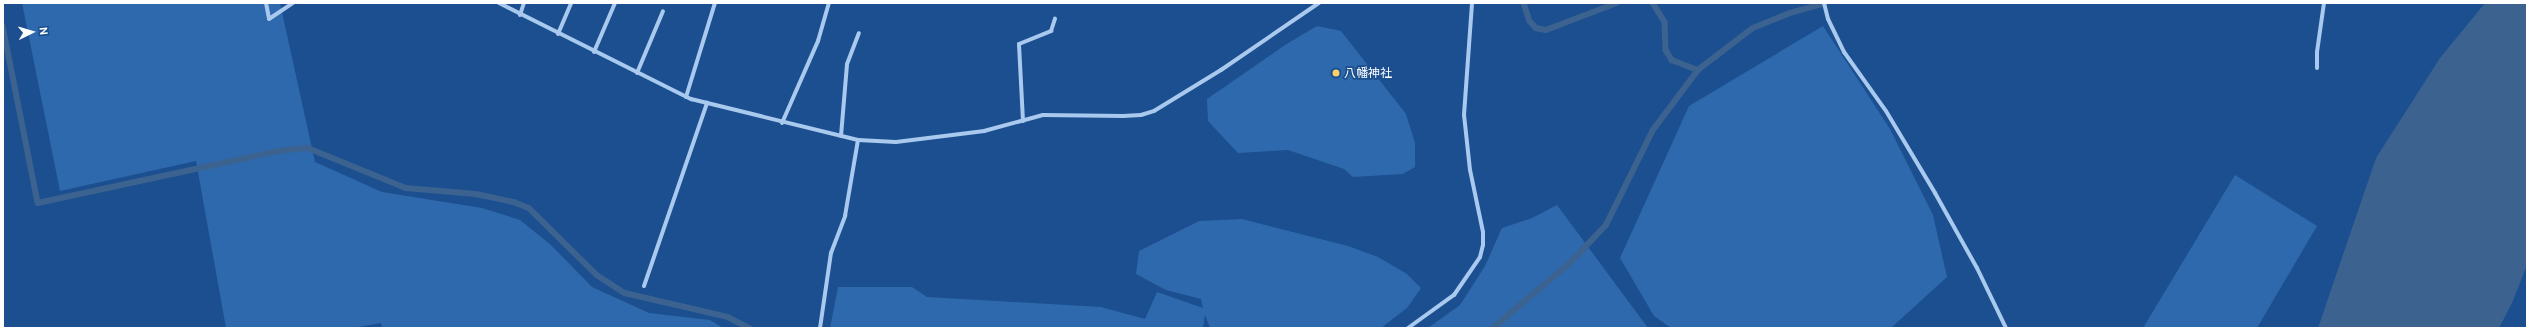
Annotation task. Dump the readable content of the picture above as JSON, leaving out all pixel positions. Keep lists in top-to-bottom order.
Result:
{
  "places": ["八幡神社"],
  "north": "right"
}
